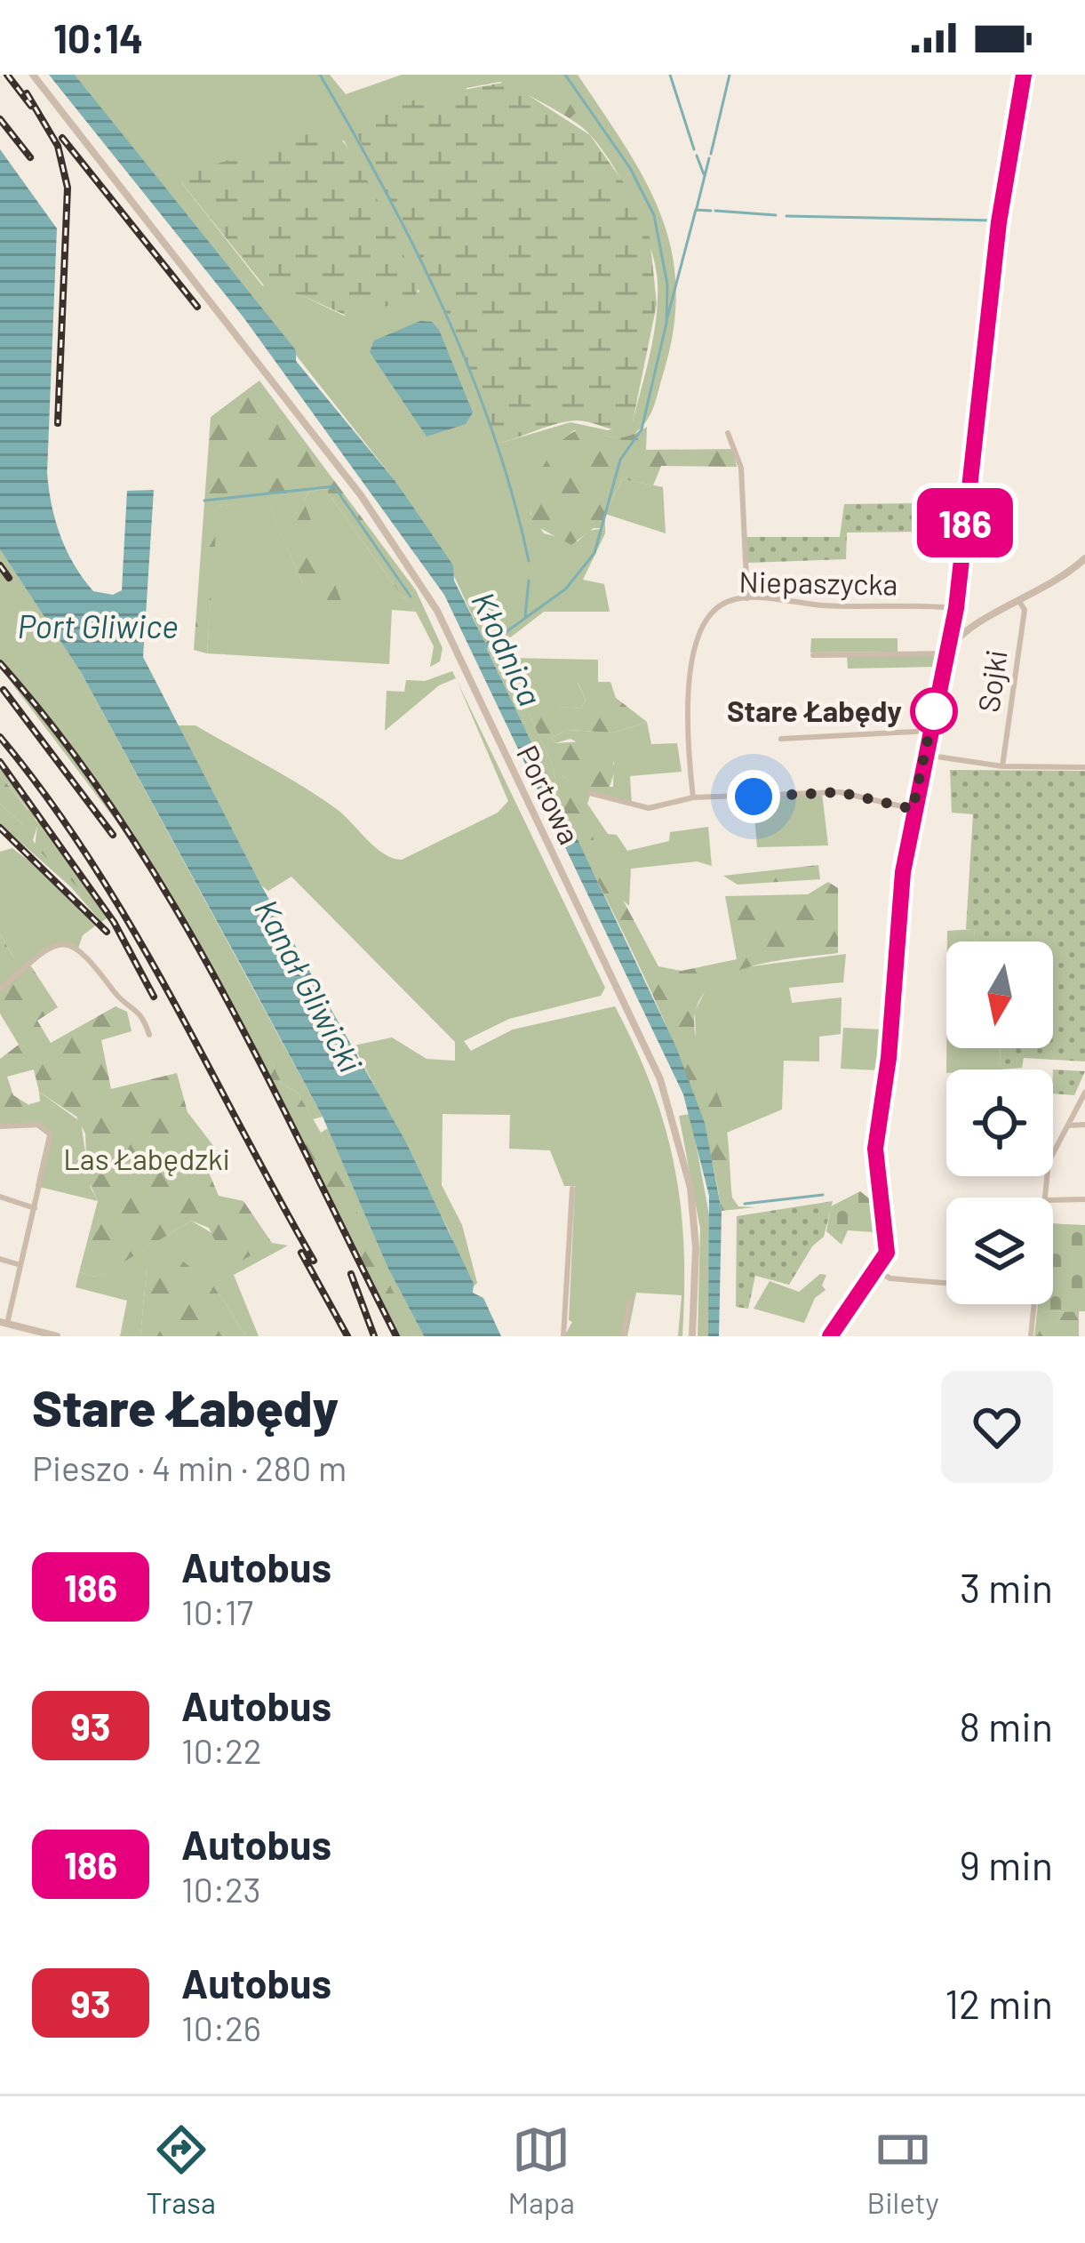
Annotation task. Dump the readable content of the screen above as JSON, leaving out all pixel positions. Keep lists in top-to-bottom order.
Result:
{
  "streets": {
    "street": ["Niepaszycka", "Sojki", "Portowa"]
  },
  "water": ["Port Gliwice", "Kłodnica", "Kanał Gliwicki"],
  "parks": ["Las Łabędzki"],
  "places": ["Stare Łabędy"],
  "lines": ["bus line 186"],
  "north": "bottom",
  "page": {
    "status": "10:14",
    "on_map": "186",
    "heading": ["Stare Łabędy", "Pieszo · 4 min · 280 m"],
    "list": [
      {
        "mark": "186",
        "name": "Autobus",
        "note": "10:17",
        "value": "3 min"
      },
      {
        "mark": "93",
        "name": "Autobus",
        "note": "10:22",
        "value": "8 min"
      },
      {
        "mark": "186",
        "name": "Autobus",
        "note": "10:23",
        "value": "9 min"
      },
      {
        "mark": "93",
        "name": "Autobus",
        "note": "10:26",
        "value": "12 min"
      }
    ],
    "tabs": ["Trasa", "Mapa", "Bilety"]
  }
}
